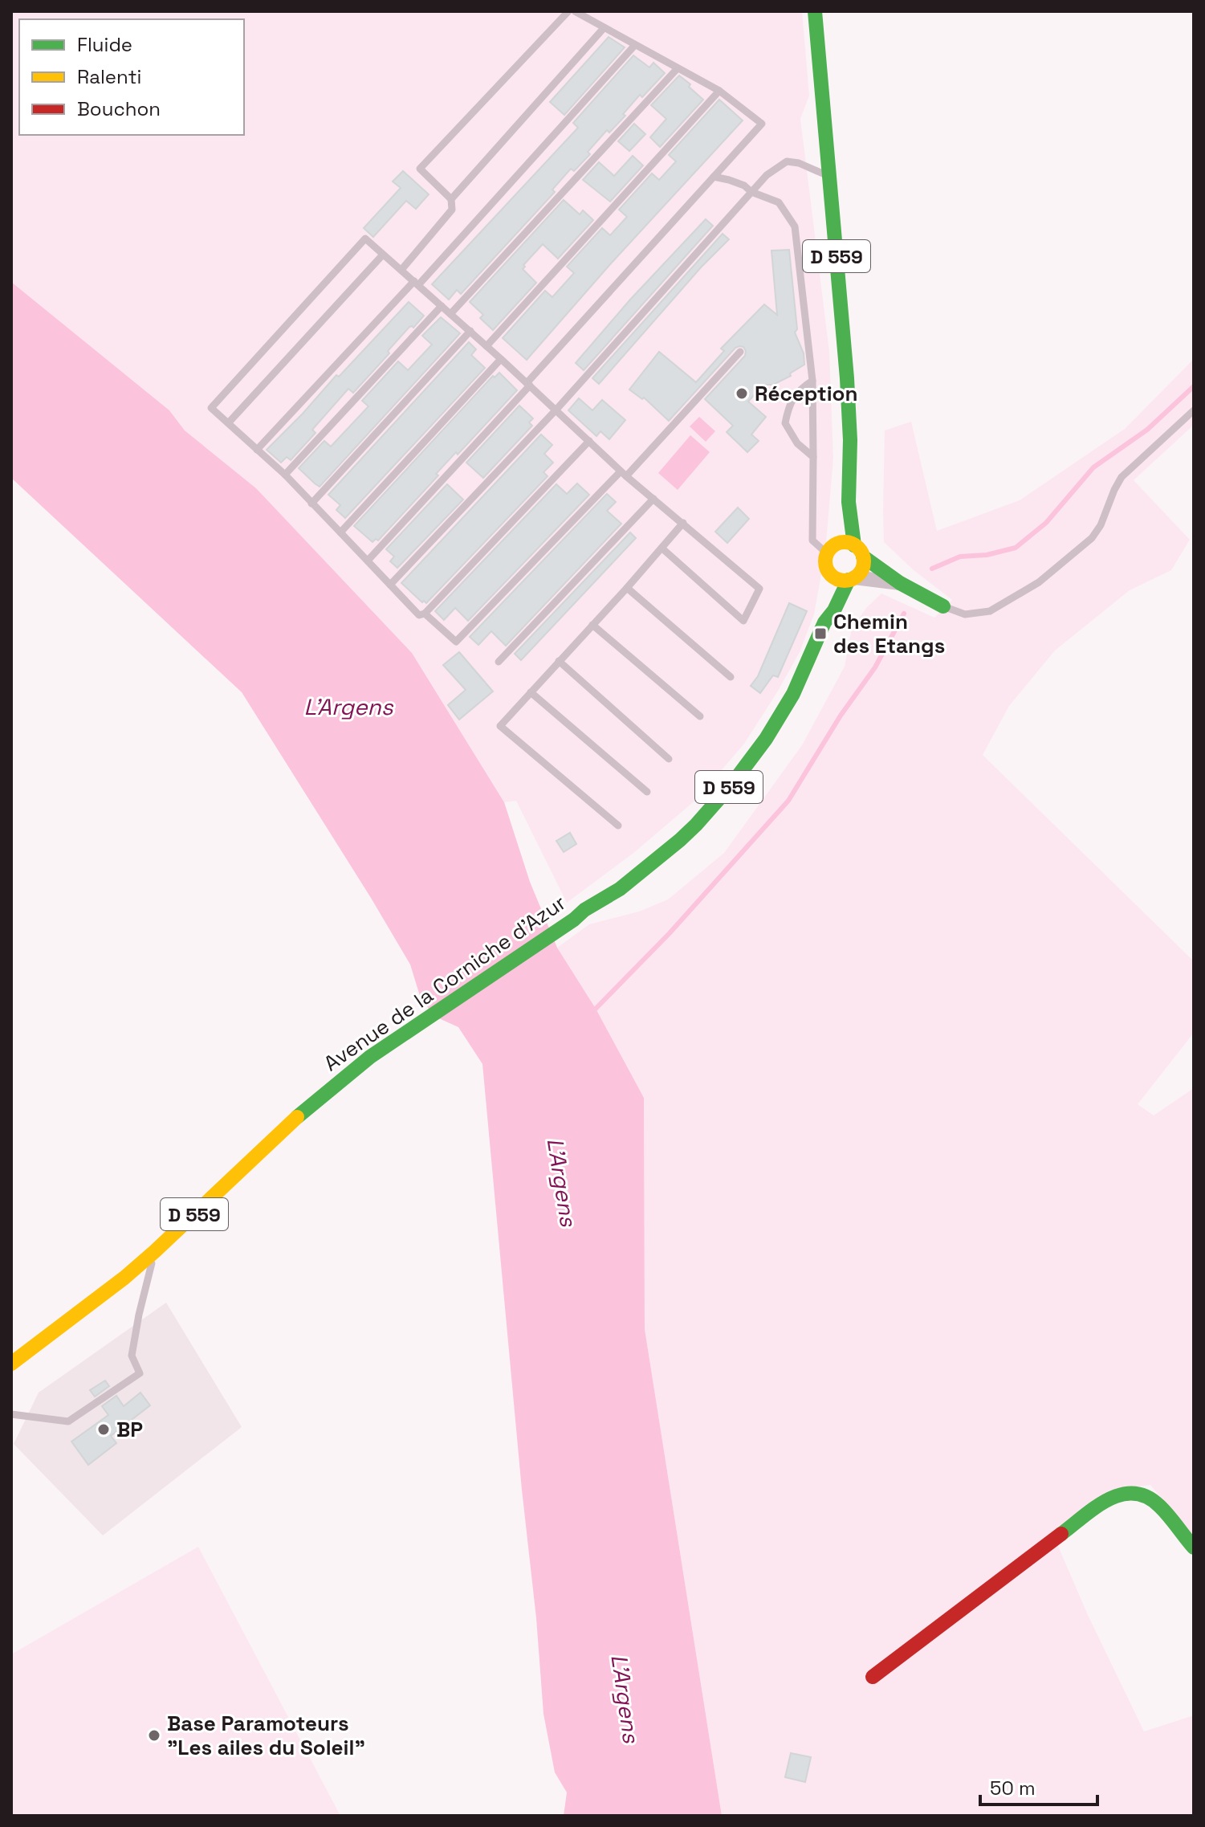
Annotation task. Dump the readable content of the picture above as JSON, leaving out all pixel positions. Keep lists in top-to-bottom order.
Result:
{
  "streets": {
    "main road": ["D 559", "Avenue de la Corniche d'Azur"]
  },
  "crossings": [
    ["D 559", "Avenue de la Corniche d'Azur"]
  ],
  "water": ["L'Argens"],
  "places": {
    "other": ["Réception", "BP", "Base Paramoteurs \"Les ailes du Soleil\""],
    "transit": ["Chemin des Etangs"]
  },
  "legend": ["Fluide", "Ralenti", "Bouchon"],
  "scale_bar": "50 m"
}
